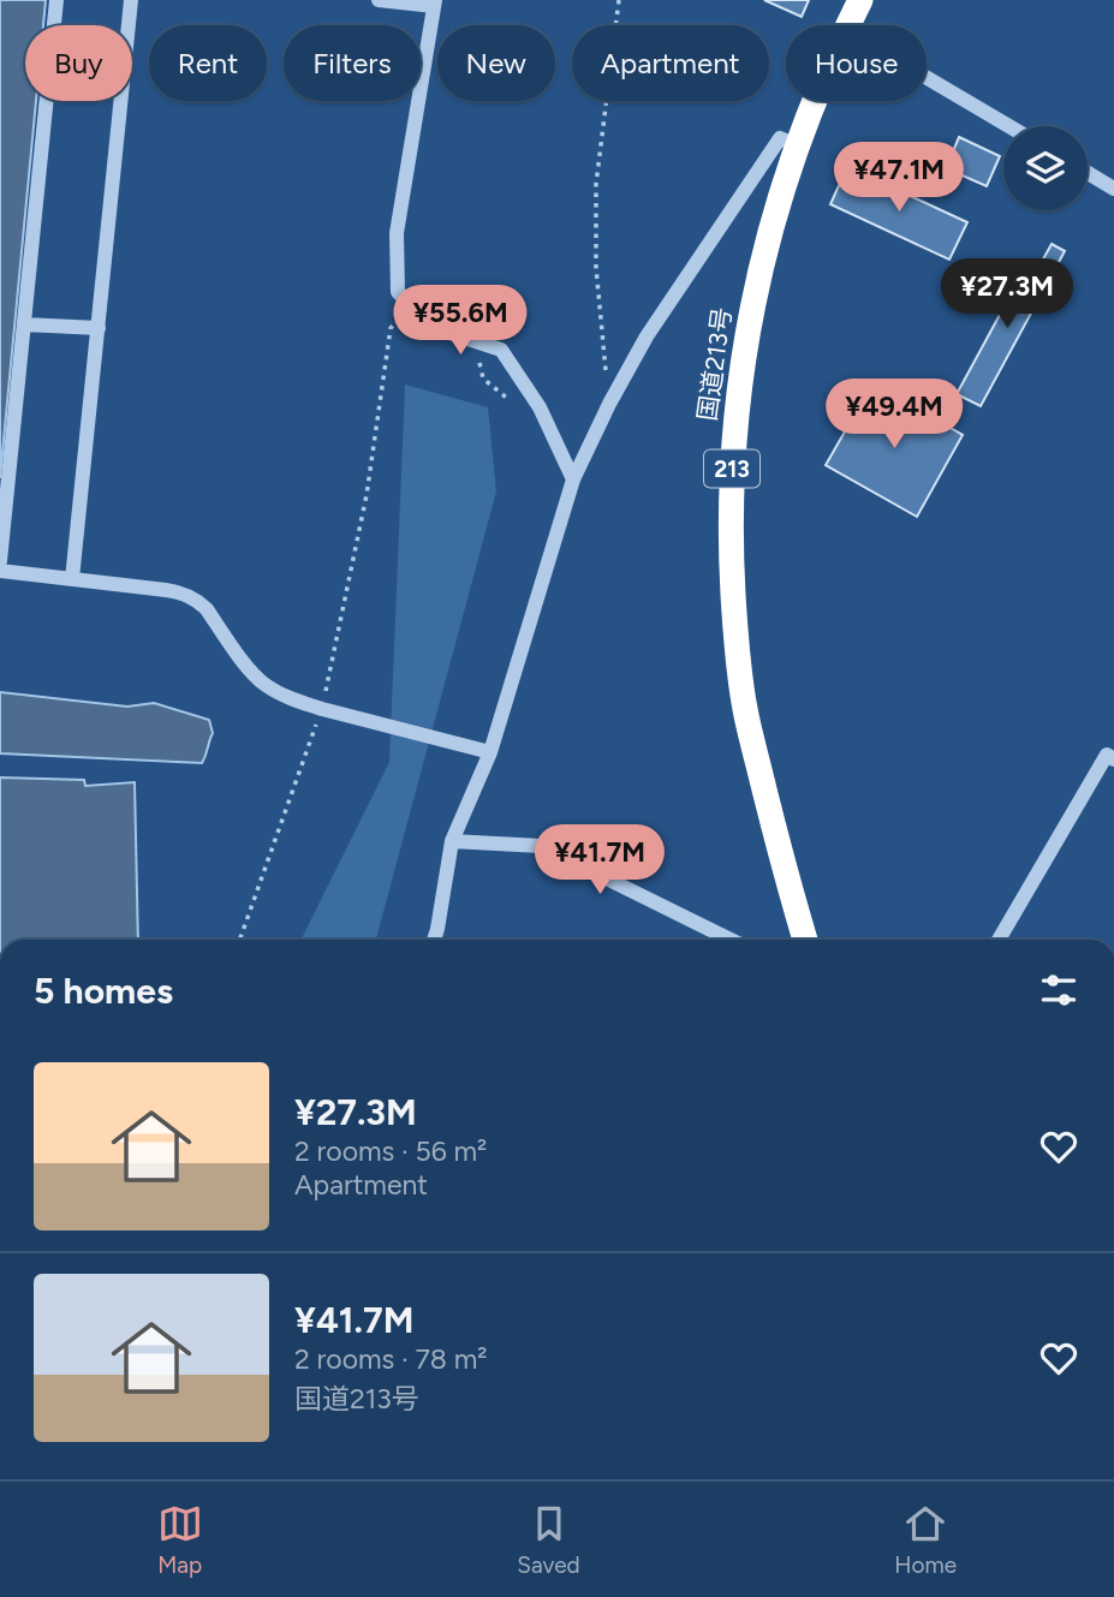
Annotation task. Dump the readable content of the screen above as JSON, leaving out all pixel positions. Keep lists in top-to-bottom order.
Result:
{
  "streets": {
    "highway": ["国道213号", "213"]
  },
  "page": {
    "chip": [
      "Buy",
      "Rent",
      "Filters",
      "New",
      "Apartment",
      "House"
    ],
    "price": [
      "¥47.1M",
      "¥27.3M",
      "¥55.6M",
      "¥49.4M",
      "¥41.7M"
    ],
    "heading": "5 homes",
    "list": [
      {
        "name": "¥27.3M",
        "note": "2 rooms · 56 m² · Apartment"
      },
      {
        "name": "¥41.7M",
        "note": "2 rooms · 78 m² · 国道213号"
      }
    ],
    "tabs": ["Map", "Saved", "Home"]
  }
}
